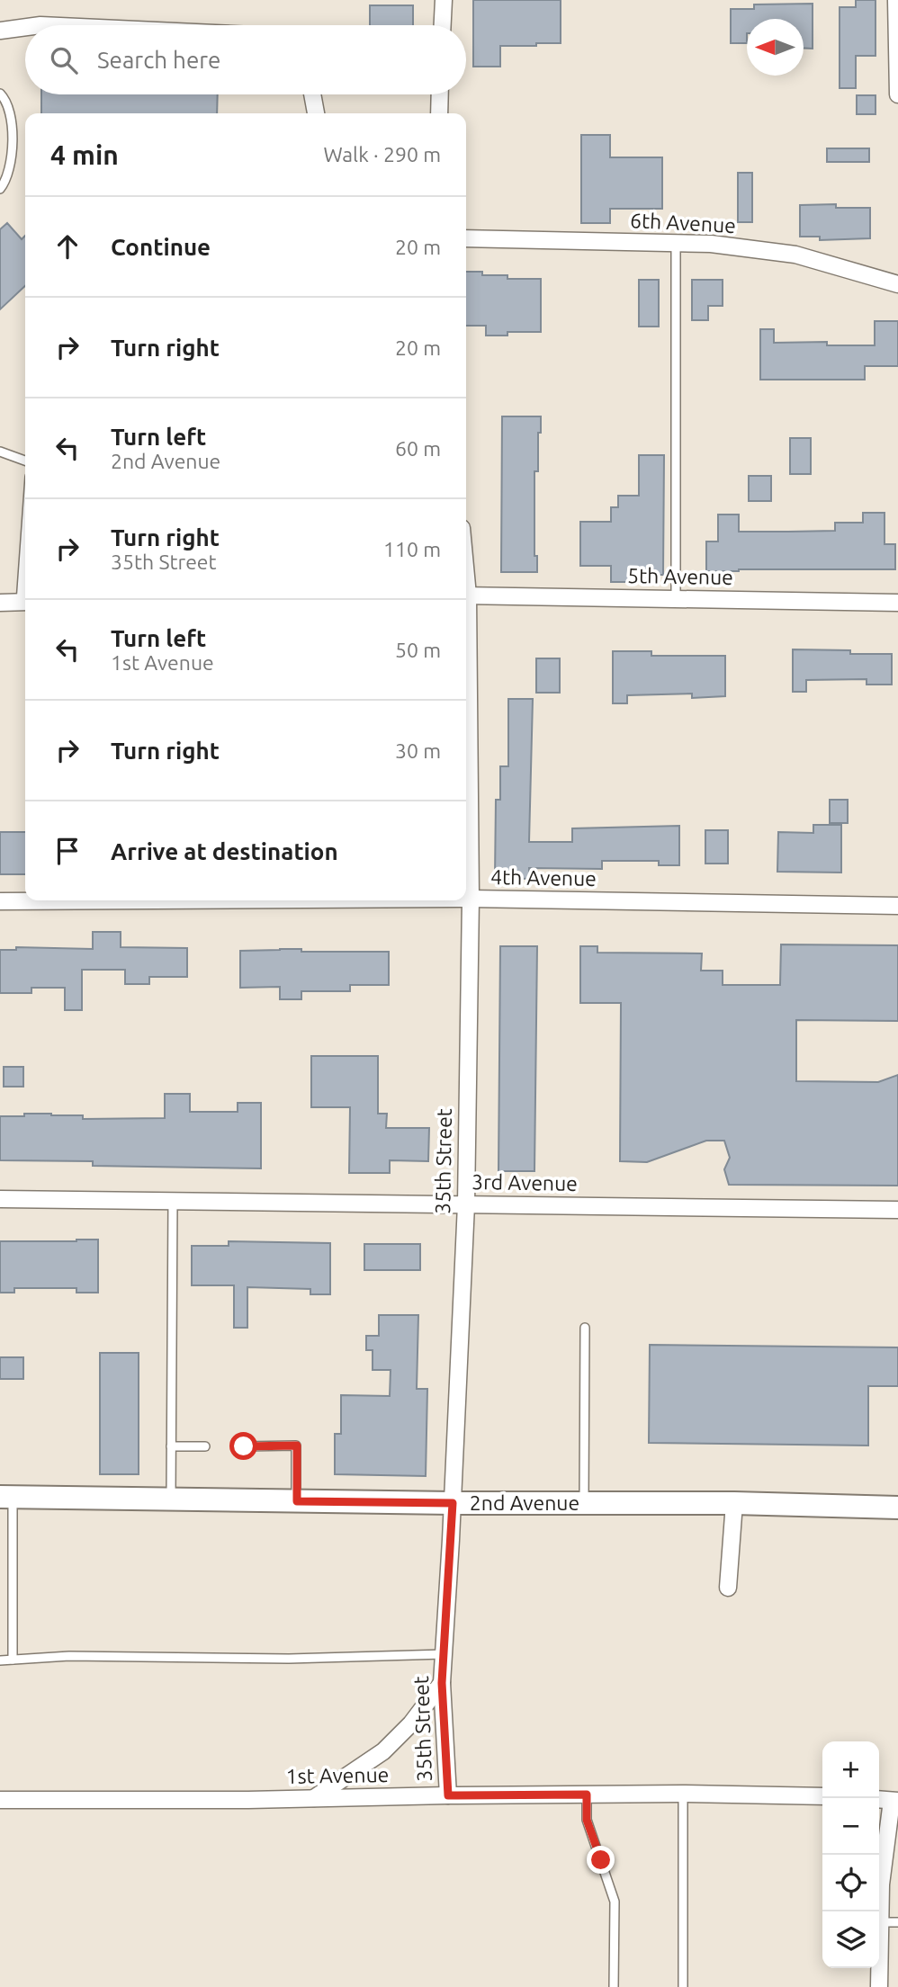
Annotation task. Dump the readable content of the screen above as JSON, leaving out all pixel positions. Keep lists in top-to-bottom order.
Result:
{
  "streets": {
    "main road": ["2nd Avenue"],
    "street": [
      "6th Avenue",
      "5th Avenue",
      "4th Avenue",
      "35th Street",
      "3rd Avenue",
      "1st Avenue"
    ]
  },
  "crossings": [
    ["4th Avenue", "35th Street"],
    ["35th Street", "3rd Avenue"],
    ["35th Street", "2nd Avenue"],
    ["35th Street", "1st Avenue"]
  ],
  "north": "left",
  "page": {
    "search": "Search here",
    "heading": ["4 min", "Walk · 290 m"],
    "list": [
      ["Continue", "20 m"],
      ["Turn right", "20 m"],
      ["Turn left", "2nd Avenue", "60 m"],
      ["Turn right", "35th Street", "110 m"],
      ["Turn left", "1st Avenue", "50 m"],
      ["Turn right", "30 m"],
      "Arrive at destination"
    ],
    "map_buttons": ["+", "−"]
  }
}
